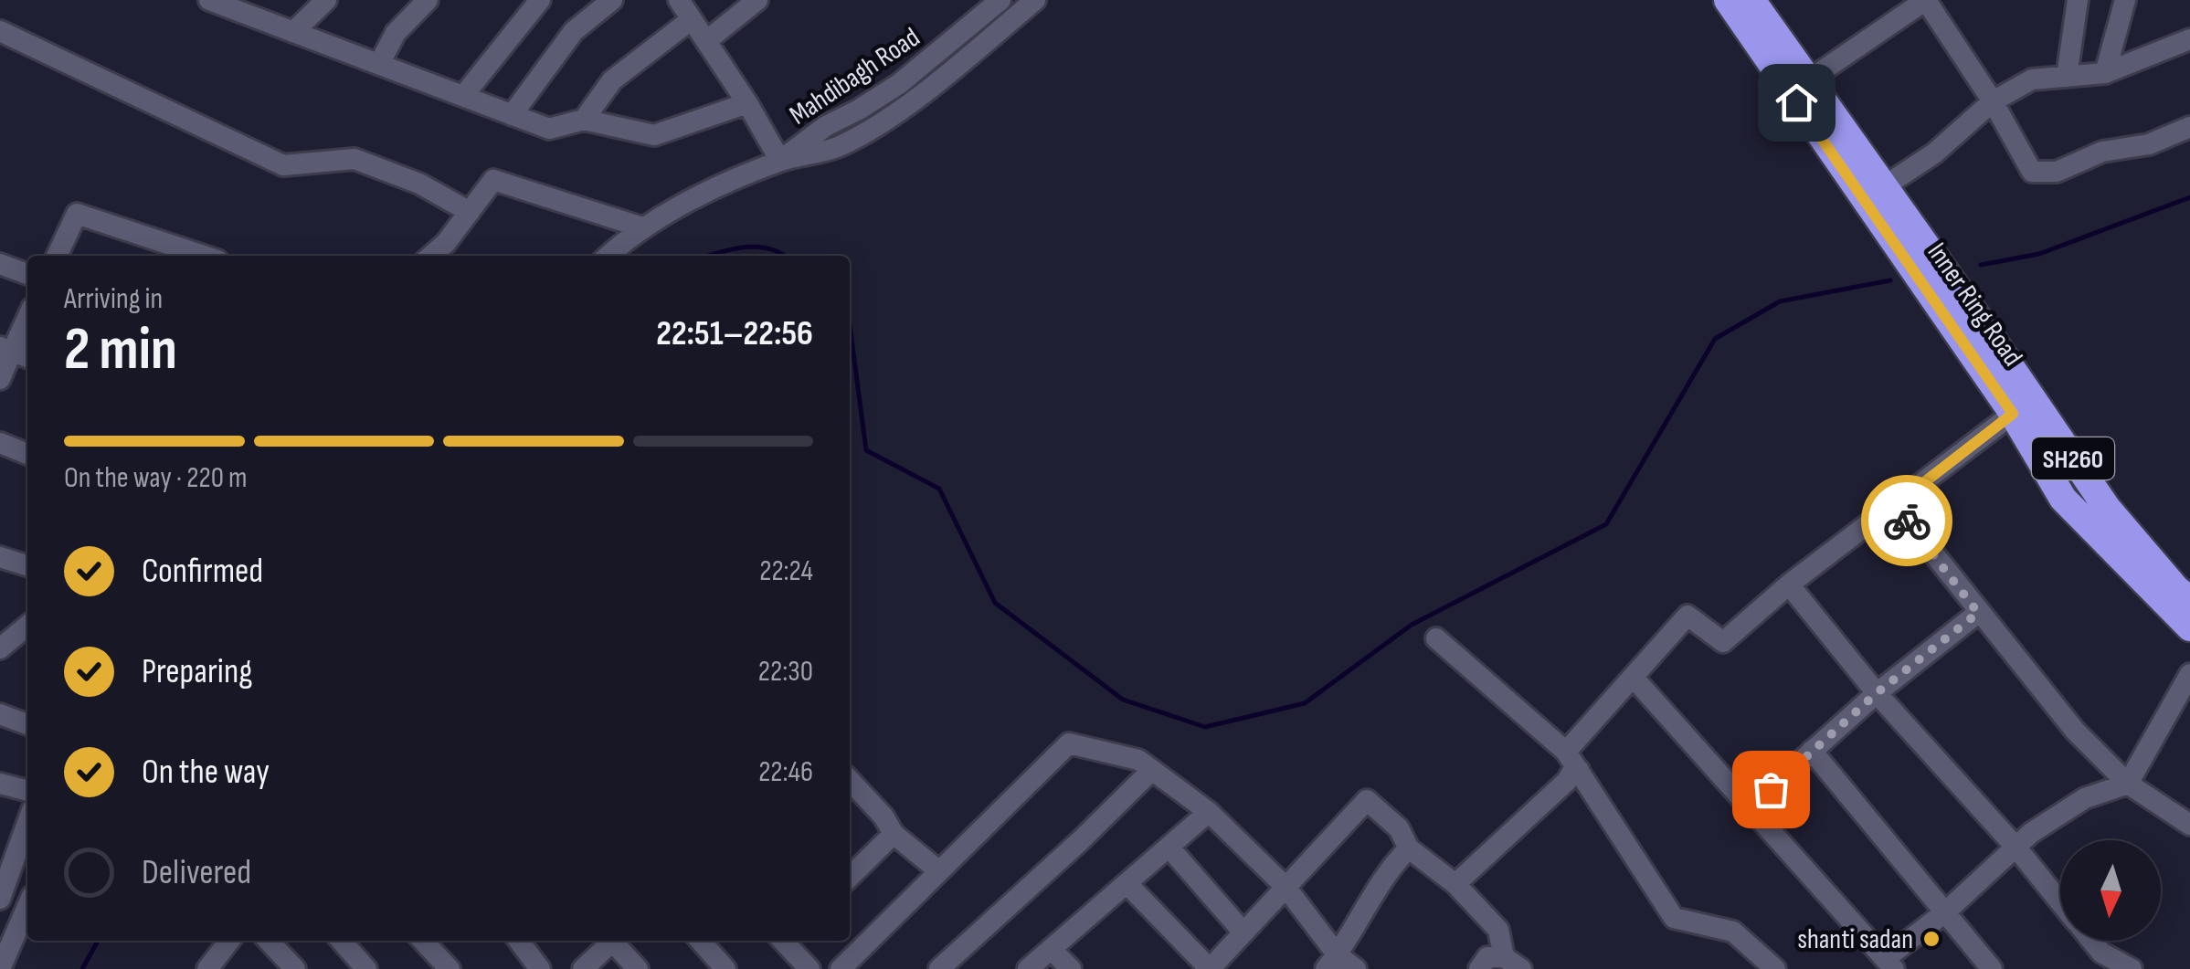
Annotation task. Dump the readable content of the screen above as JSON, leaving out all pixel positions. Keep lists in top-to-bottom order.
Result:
{
  "streets": {
    "highway": ["Inner Ring Road", "SH260"],
    "street": ["Mahdibagh Road"]
  },
  "crossings": [
    ["Inner Ring Road", "SH260"]
  ],
  "places": ["shanti sadan"],
  "north": "bottom",
  "page": {
    "heading": ["2 min", "Arriving in", "22:51–22:56"],
    "bar": "On the way · 220 m",
    "list": [
      ["Confirmed", "22:24"],
      ["Preparing", "22:30"],
      ["On the way", "22:46"],
      "Delivered"
    ]
  }
}
